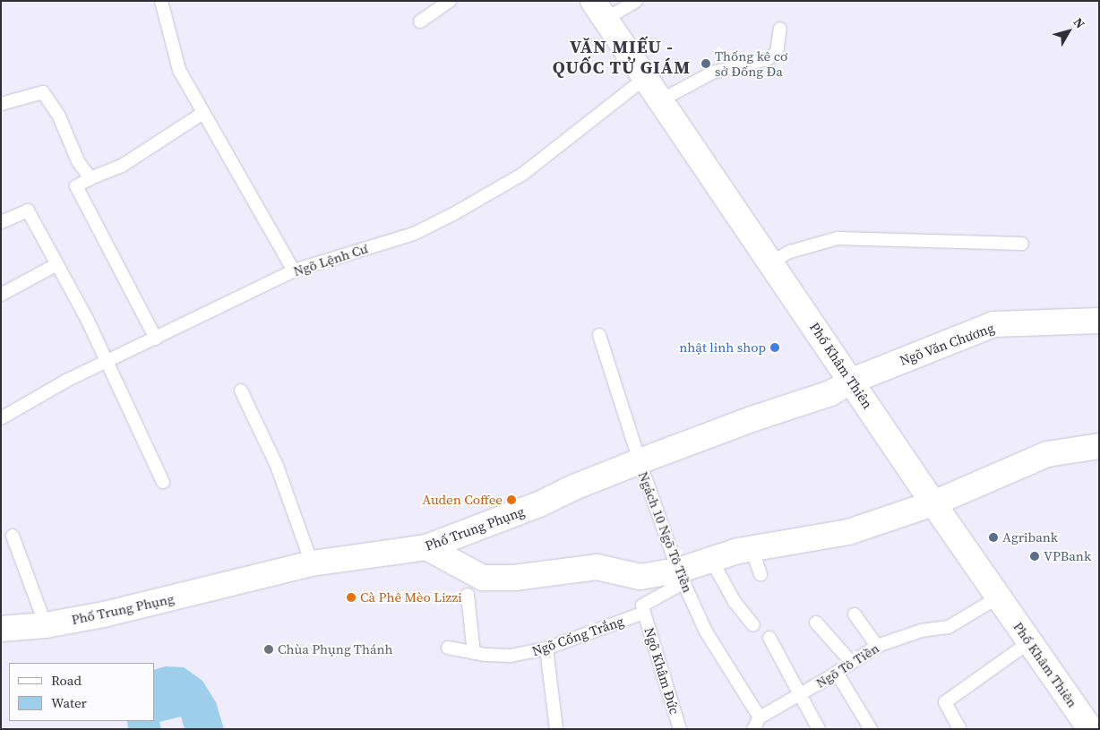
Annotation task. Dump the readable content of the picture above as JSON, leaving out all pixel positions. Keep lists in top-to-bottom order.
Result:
{
  "streets": {
    "street": ["Ngõ Văn Chương", "Phố Khâm Thiên", "Phố Trung Phụng"],
    "lane": [
      "Ngõ Lệnh Cư",
      "Ngách 10 Ngõ Tô Tiền",
      "Ngõ Cống Trắng",
      "Ngõ Tô Tiền",
      "Ngõ Khâm Đức"
    ]
  },
  "crossings": [
    ["Ngõ Lệnh Cư", "Phố Khâm Thiên"],
    ["Ngõ Văn Chương", "Phố Khâm Thiên"],
    ["Ngõ Văn Chương", "Phố Trung Phụng"],
    ["Phố Khâm Thiên", "Phố Trung Phụng"],
    ["Phố Khâm Thiên", "Ngõ Tô Tiền"],
    ["Phố Trung Phụng", "Ngách 10 Ngõ Tô Tiền"],
    ["Ngách 10 Ngõ Tô Tiền", "Ngõ Tô Tiền"],
    ["Ngõ Cống Trắng", "Ngõ Khâm Đức"]
  ],
  "districts": ["VĂN MIẾU - QUỐC TỬ GIÁM"],
  "places": [
    "Thống kê cơ sở Đống Đa",
    "nhật linh shop",
    "Auden Coffee",
    "Agribank",
    "VPBank",
    "Cà Phê Mèo Lizzi",
    "Chùa Phụng Thánh"
  ],
  "legend": ["Road", "Water"],
  "north": "top right"
}
